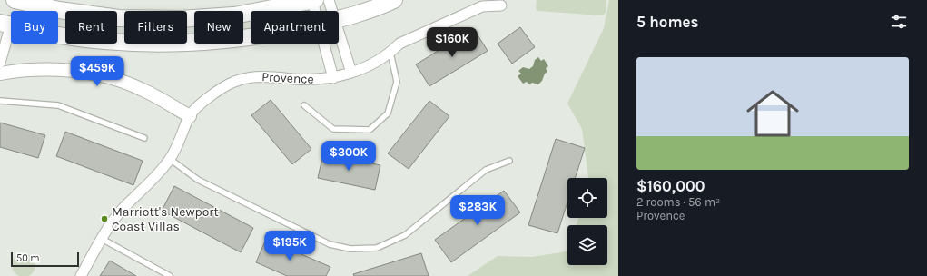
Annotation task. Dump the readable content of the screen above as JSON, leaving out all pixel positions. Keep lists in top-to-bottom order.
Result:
{
  "streets": {
    "street": ["Provence"]
  },
  "places": ["Marriott's Newport Coast Villas"],
  "scale_bar": "50 m",
  "page": {
    "heading": "5 homes",
    "chip": [
      "Buy",
      "Rent",
      "Filters",
      "New",
      "Apartment"
    ],
    "price": [
      "$160K",
      "$459K",
      "$300K",
      "$283K",
      "$195K"
    ],
    "list": [
      {
        "name": "$160,000",
        "note": "2 rooms · 56 m² · Provence"
      }
    ],
    "scale": "50 m"
  }
}
